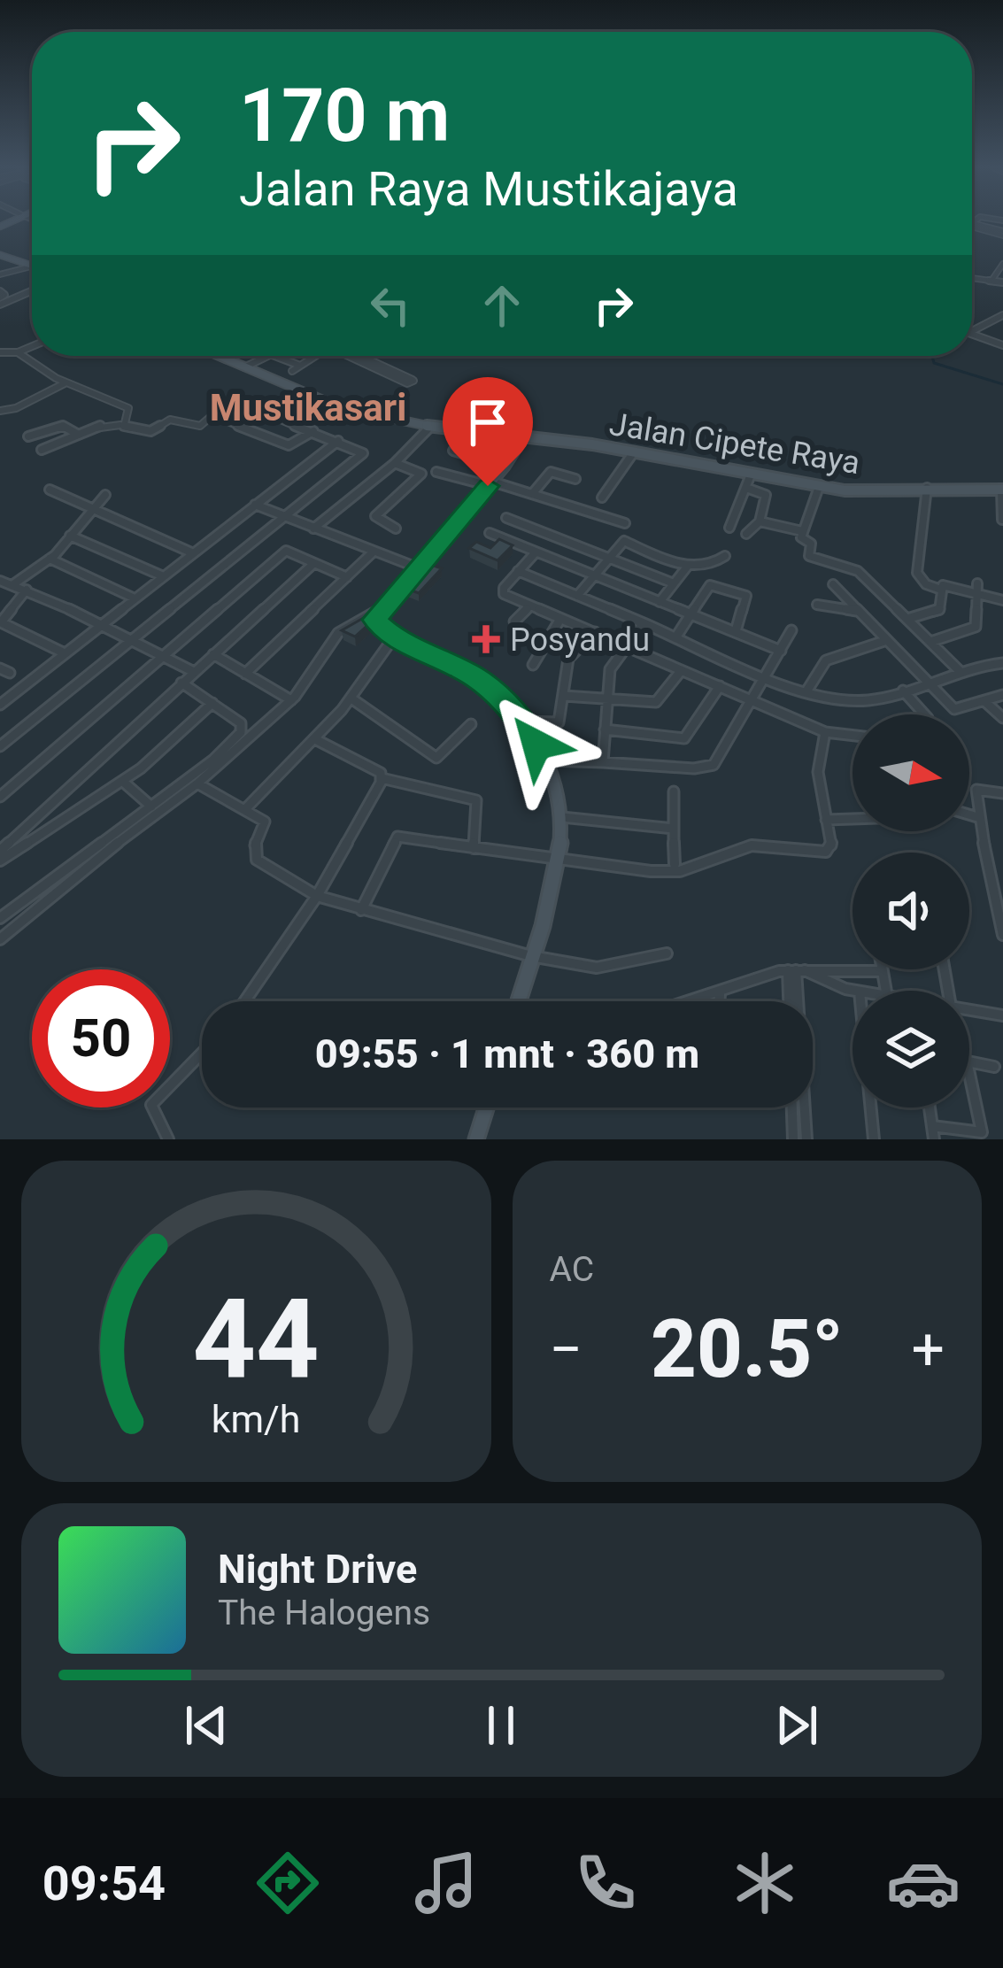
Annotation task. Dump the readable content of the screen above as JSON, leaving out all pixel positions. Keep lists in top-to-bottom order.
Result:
{
  "streets": {
    "main road": ["Jalan Cipete Raya"]
  },
  "districts": ["Mustikasari"],
  "places": {
    "health": ["Posyandu"]
  },
  "north": "right",
  "page": {
    "turn": ["170 m", "Jalan Raya Mustikajaya"],
    "limit": "50",
    "trip": "09:55 · 1 mnt · 360 m",
    "tile": "AC",
    "heat": ["−", "20.5°", "+"],
    "song": ["Night Drive", "The Halogens"],
    "tabs": "09:54",
    "gauge": ["44", "km/h"]
  }
}
